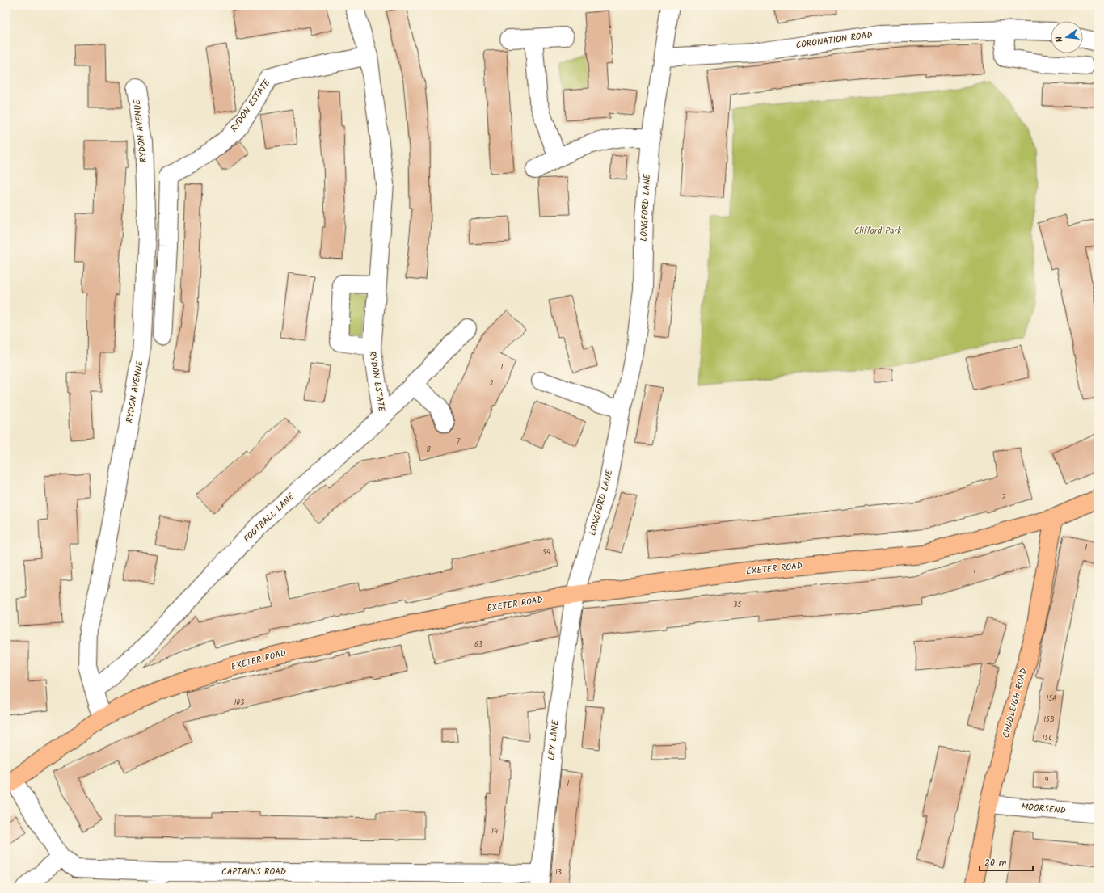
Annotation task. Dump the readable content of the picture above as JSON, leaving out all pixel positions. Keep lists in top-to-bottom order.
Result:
{
  "streets": {
    "main road": ["EXETER ROAD", "CHUDLEIGH ROAD"],
    "street": [
      "CORONATION ROAD",
      "RYDON ESTATE",
      "RYDON AVENUE",
      "LONGFORD LANE",
      "FOOTBALL LANE",
      "LEY LANE",
      "MOORSEND",
      "CAPTAINS ROAD"
    ]
  },
  "crossings": [
    ["CORONATION ROAD", "LONGFORD LANE"],
    ["RYDON ESTATE", "FOOTBALL LANE"],
    ["RYDON AVENUE", "FOOTBALL LANE"],
    ["LONGFORD LANE", "EXETER ROAD"],
    ["LONGFORD LANE", "LEY LANE"],
    ["EXETER ROAD", "CHUDLEIGH ROAD"],
    ["EXETER ROAD", "LEY LANE"],
    ["EXETER ROAD", "CAPTAINS ROAD"],
    ["CHUDLEIGH ROAD", "MOORSEND"],
    ["LEY LANE", "CAPTAINS ROAD"]
  ],
  "parks": ["Clifford Park"],
  "house_numbers": [
    "1",
    "2",
    "7",
    "8",
    "2",
    "1",
    "54",
    "1",
    "35",
    "63",
    "15A",
    "103",
    "15B",
    "15C",
    "4",
    "1",
    "14",
    "13"
  ],
  "scale_bar": "20 m",
  "north": "left"
}
